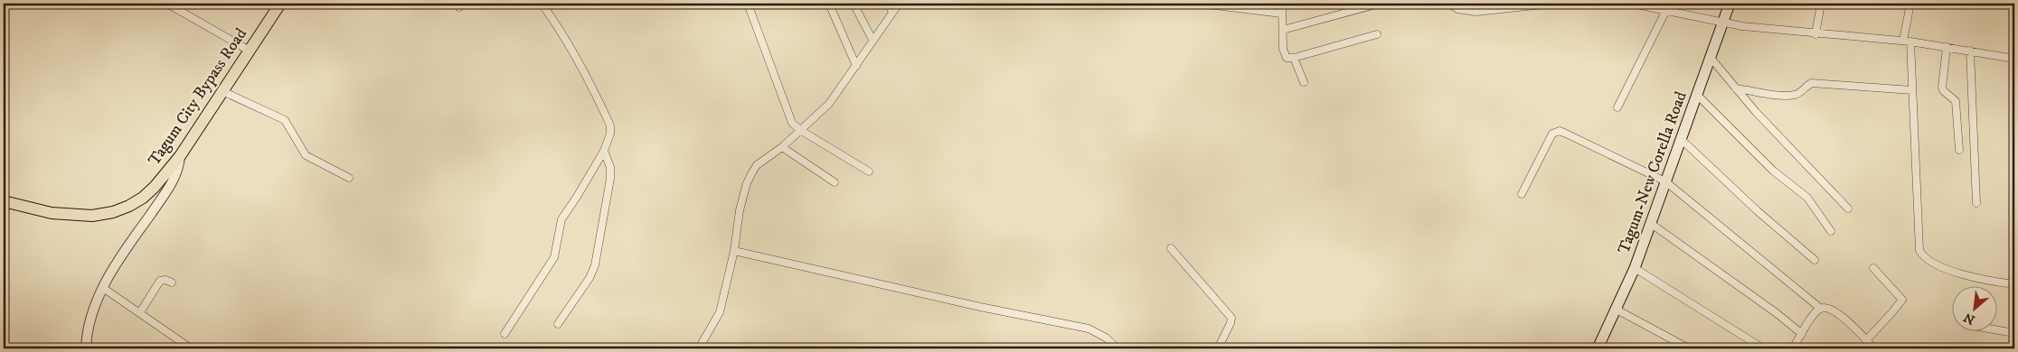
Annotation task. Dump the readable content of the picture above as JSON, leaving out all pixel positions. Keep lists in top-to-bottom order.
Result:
{
  "streets": {
    "main road": ["Tagum City Bypass Road", "Tagum-New Corella Road"]
  },
  "north": "bottom left"
}
